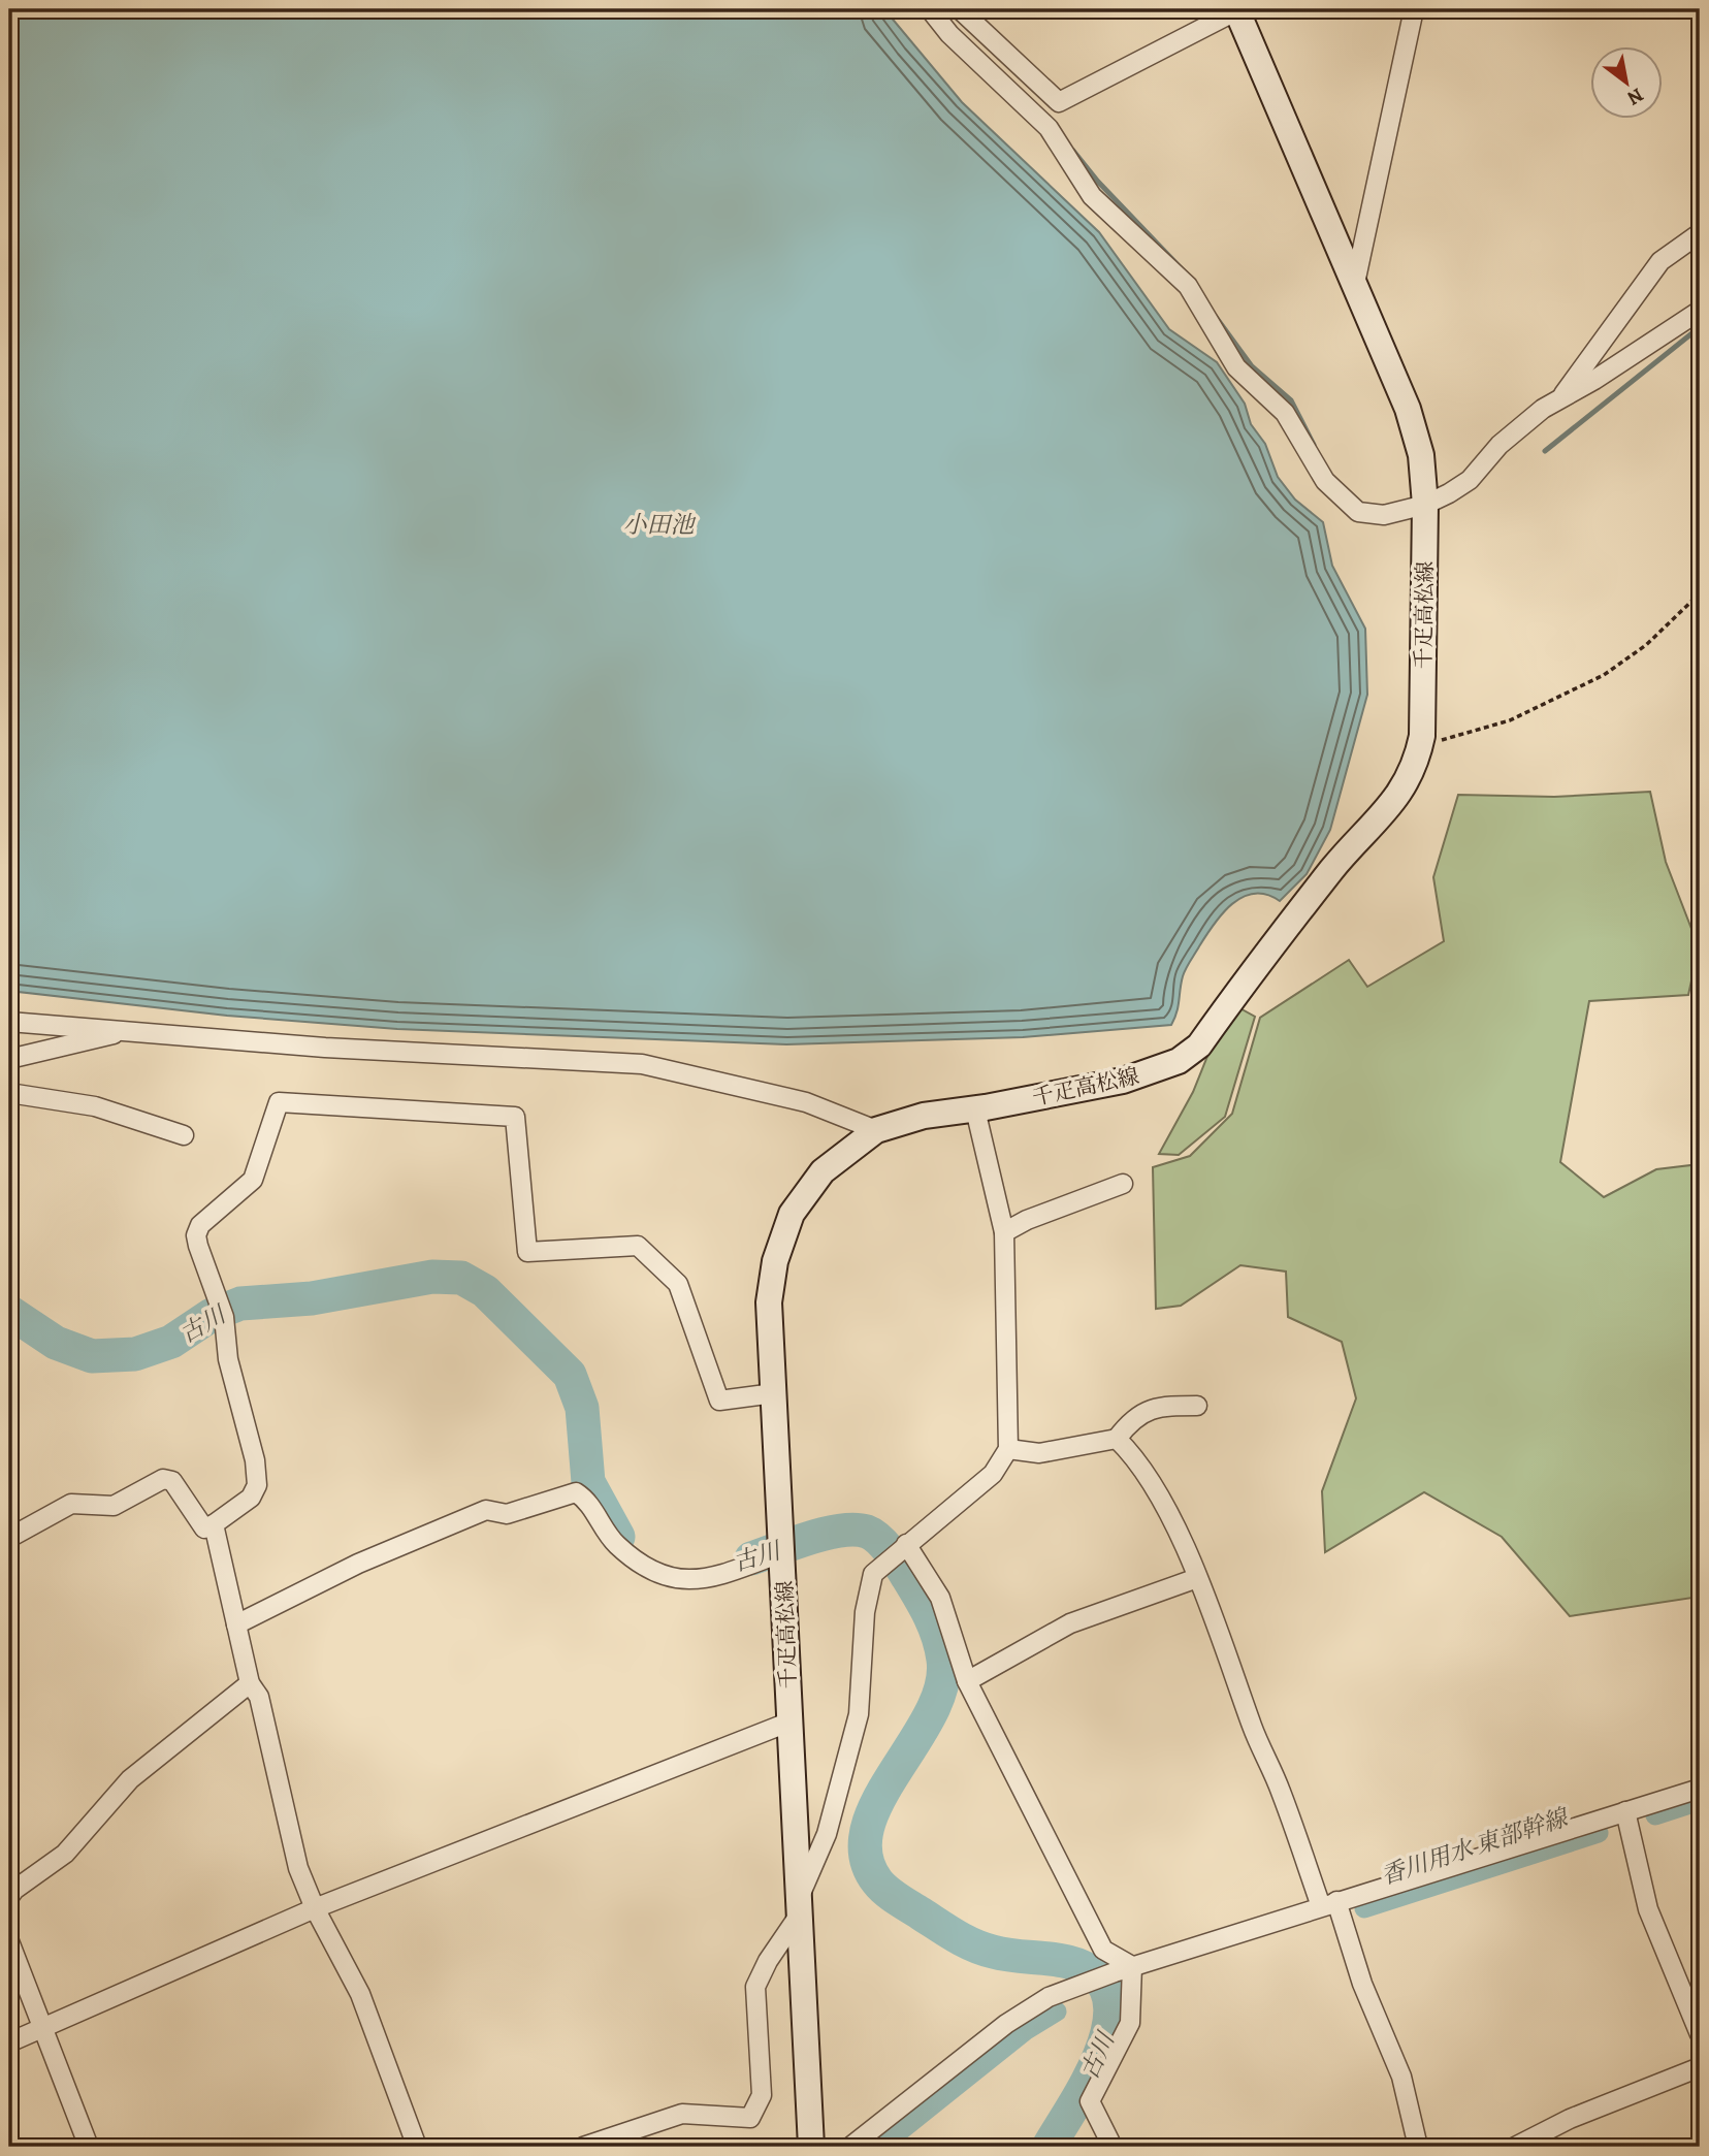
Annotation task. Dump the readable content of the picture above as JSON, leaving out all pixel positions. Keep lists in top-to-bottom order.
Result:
{
  "streets": {
    "main road": ["千疋高松線"]
  },
  "water": ["小田池", "古川", "香川用水 東部幹線"],
  "north": "bottom right"
}
